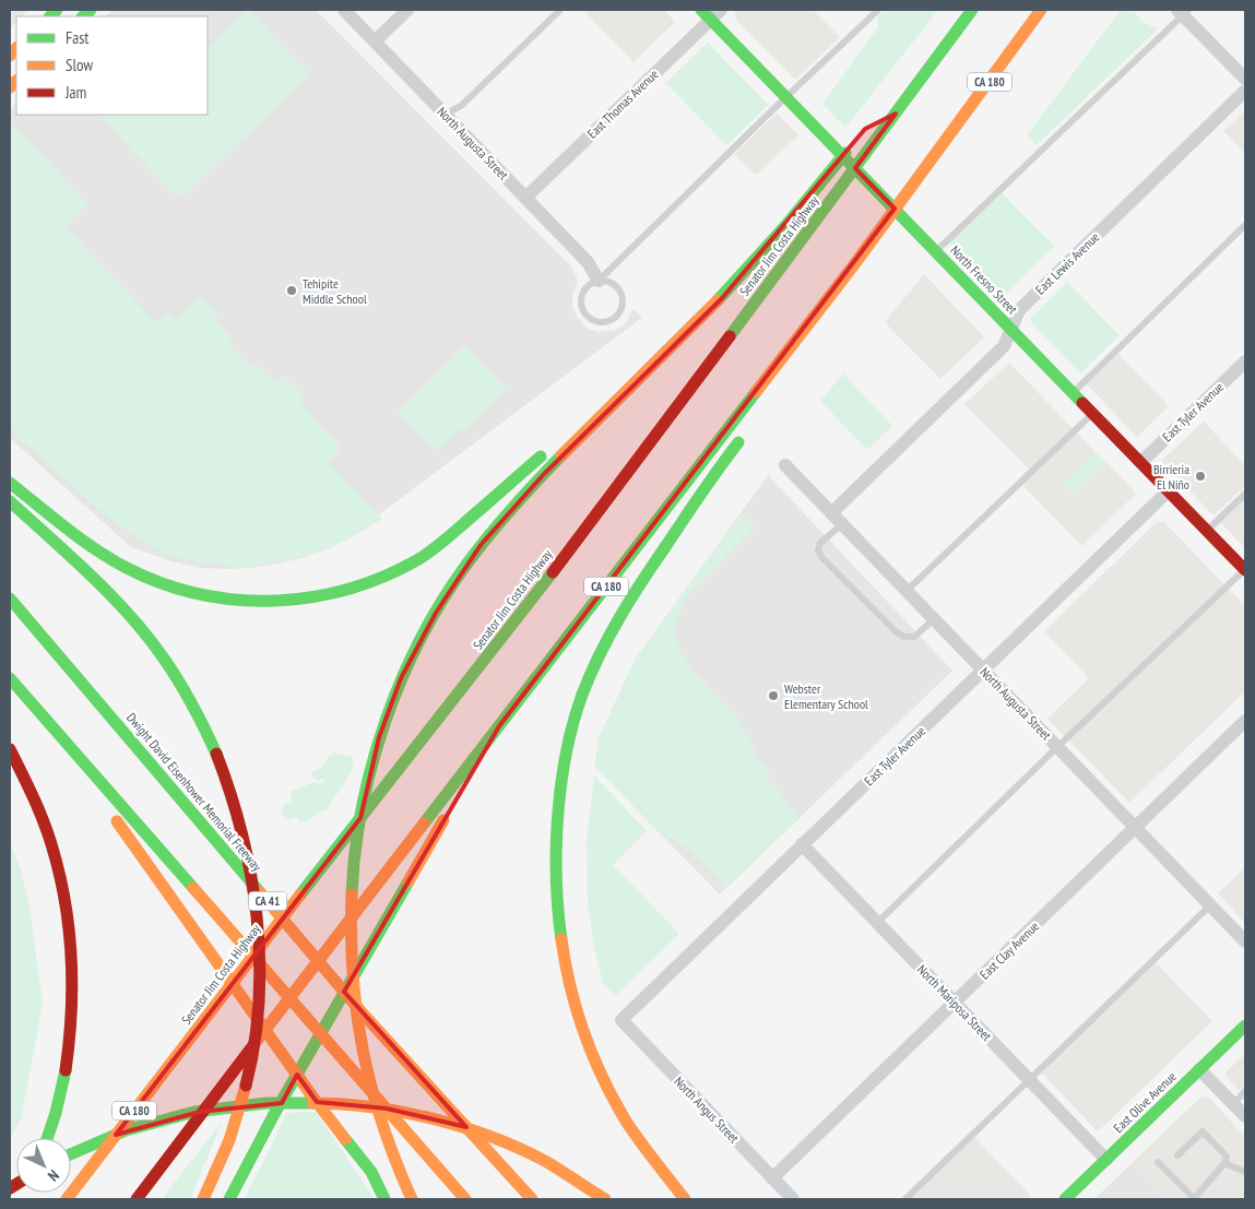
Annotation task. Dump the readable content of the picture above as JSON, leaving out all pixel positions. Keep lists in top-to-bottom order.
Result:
{
  "streets": {
    "main road": [
      "CA 180",
      "Senator Jim Costa Highway",
      "North Fresno Street",
      "Dwight David Eisenhower Memorial Freeway",
      "CA 41",
      "East Olive Avenue"
    ],
    "street": [
      "East Thomas Avenue",
      "North Augusta Street",
      "East Lewis Avenue",
      "East Tyler Avenue",
      "East Clay Avenue",
      "North Mariposa Street",
      "North Angus Street"
    ]
  },
  "crossings": [
    ["East Thomas Avenue", "North Augusta Street"],
    ["East Thomas Avenue", "North Fresno Street"],
    ["North Augusta Street", "East Lewis Avenue"],
    ["North Augusta Street", "East Tyler Avenue"],
    ["North Augusta Street", "East Clay Avenue"],
    ["East Lewis Avenue", "North Fresno Street"],
    ["North Fresno Street", "East Tyler Avenue"],
    ["East Tyler Avenue", "North Mariposa Street"],
    ["East Tyler Avenue", "North Angus Street"],
    ["East Clay Avenue", "North Mariposa Street"],
    ["East Clay Avenue", "North Angus Street"],
    ["North Mariposa Street", "East Olive Avenue"]
  ],
  "places": ["Tehipite Middle School", "Birrieria El Niño", "Webster Elementary School"],
  "legend": ["Fast", "Slow", "Jam"],
  "north": "bottom right"
}
